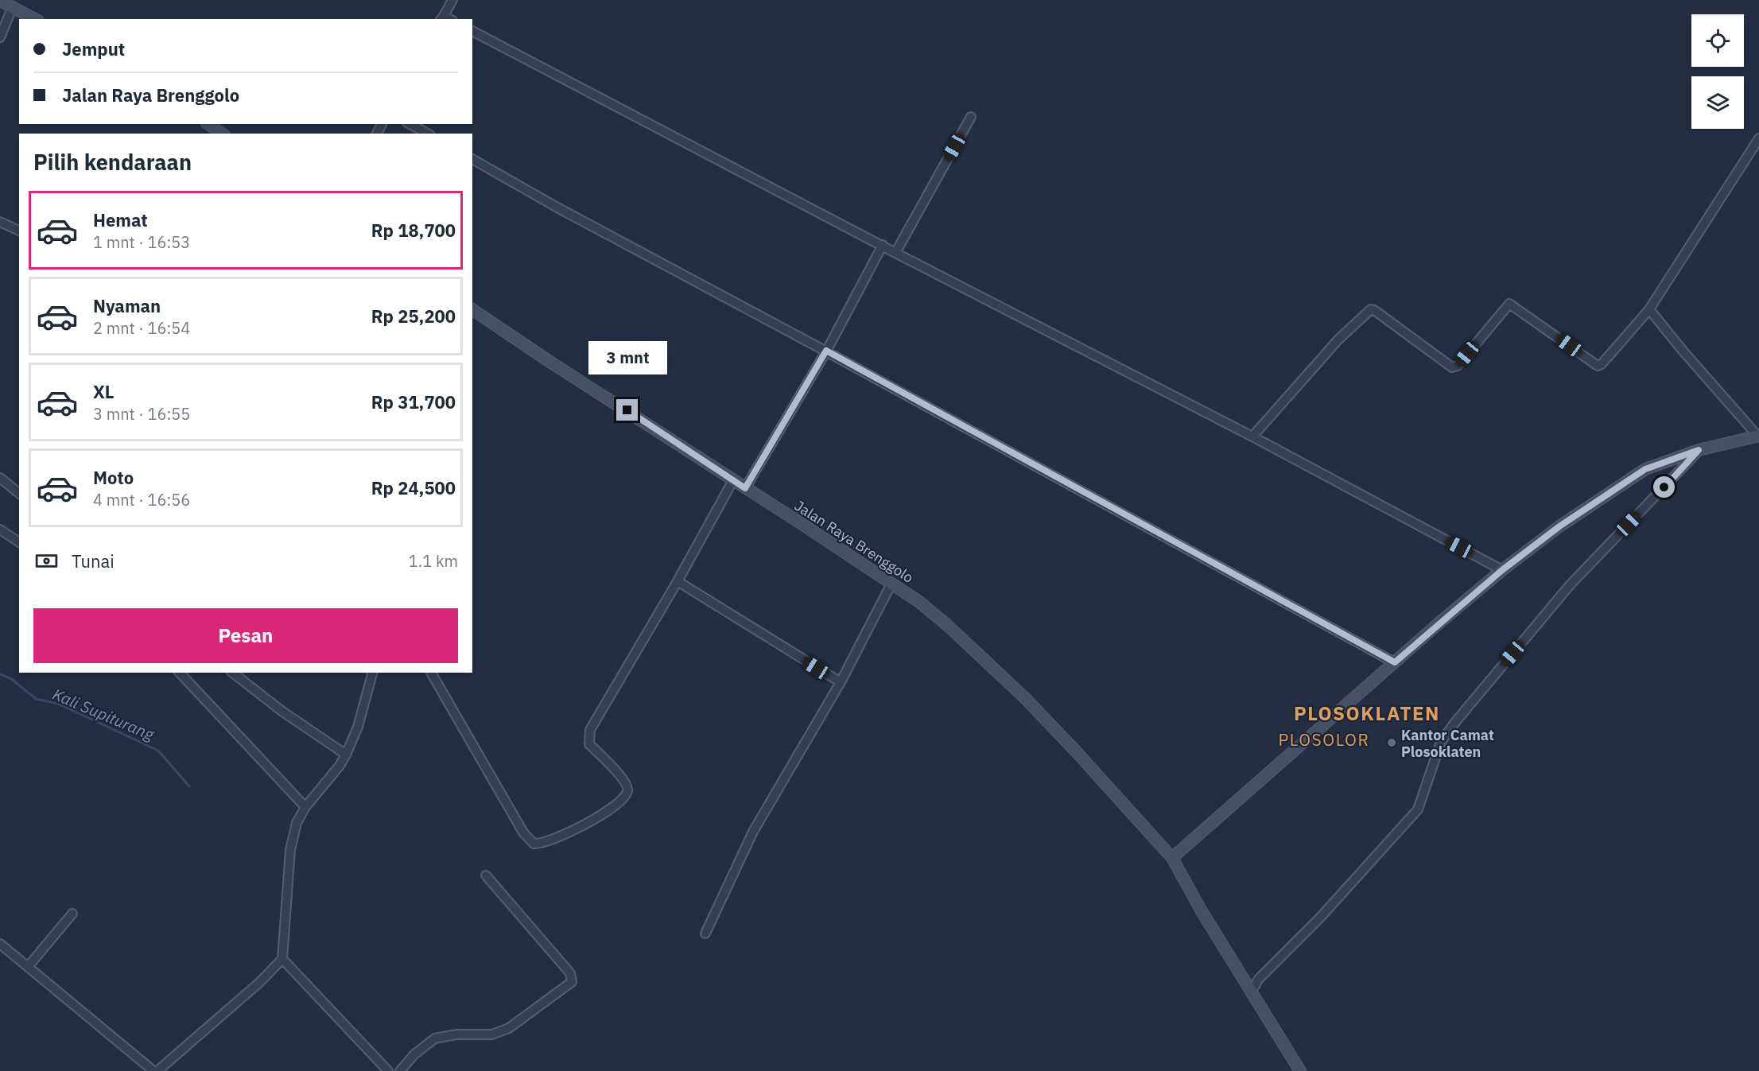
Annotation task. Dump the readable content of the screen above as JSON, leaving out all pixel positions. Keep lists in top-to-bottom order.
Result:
{
  "streets": {
    "main road": ["Jalan Raya Brenggolo"]
  },
  "districts": ["PLOSOKLATEN", "PLOSOLOR"],
  "water": ["Kali Supiturang"],
  "places": ["Kantor Camat Plosoklaten"],
  "page": {
    "banner": ["Jemput", "Jalan Raya Brenggolo"],
    "heading": "Pilih kendaraan",
    "list": [
      {
        "name": "Hemat",
        "note": "1 mnt · 16:53",
        "value": "Rp 18,700"
      },
      {
        "name": "Nyaman",
        "note": "2 mnt · 16:54",
        "value": "Rp 25,200"
      },
      {
        "name": "XL",
        "note": "3 mnt · 16:55",
        "value": "Rp 31,700"
      },
      {
        "name": "Moto",
        "note": "4 mnt · 16:56",
        "value": "Rp 24,500"
      }
    ],
    "bubble": "3 mnt",
    "pay": ["Tunai", "1.1 km"],
    "buttons": "Pesan"
  }
}
